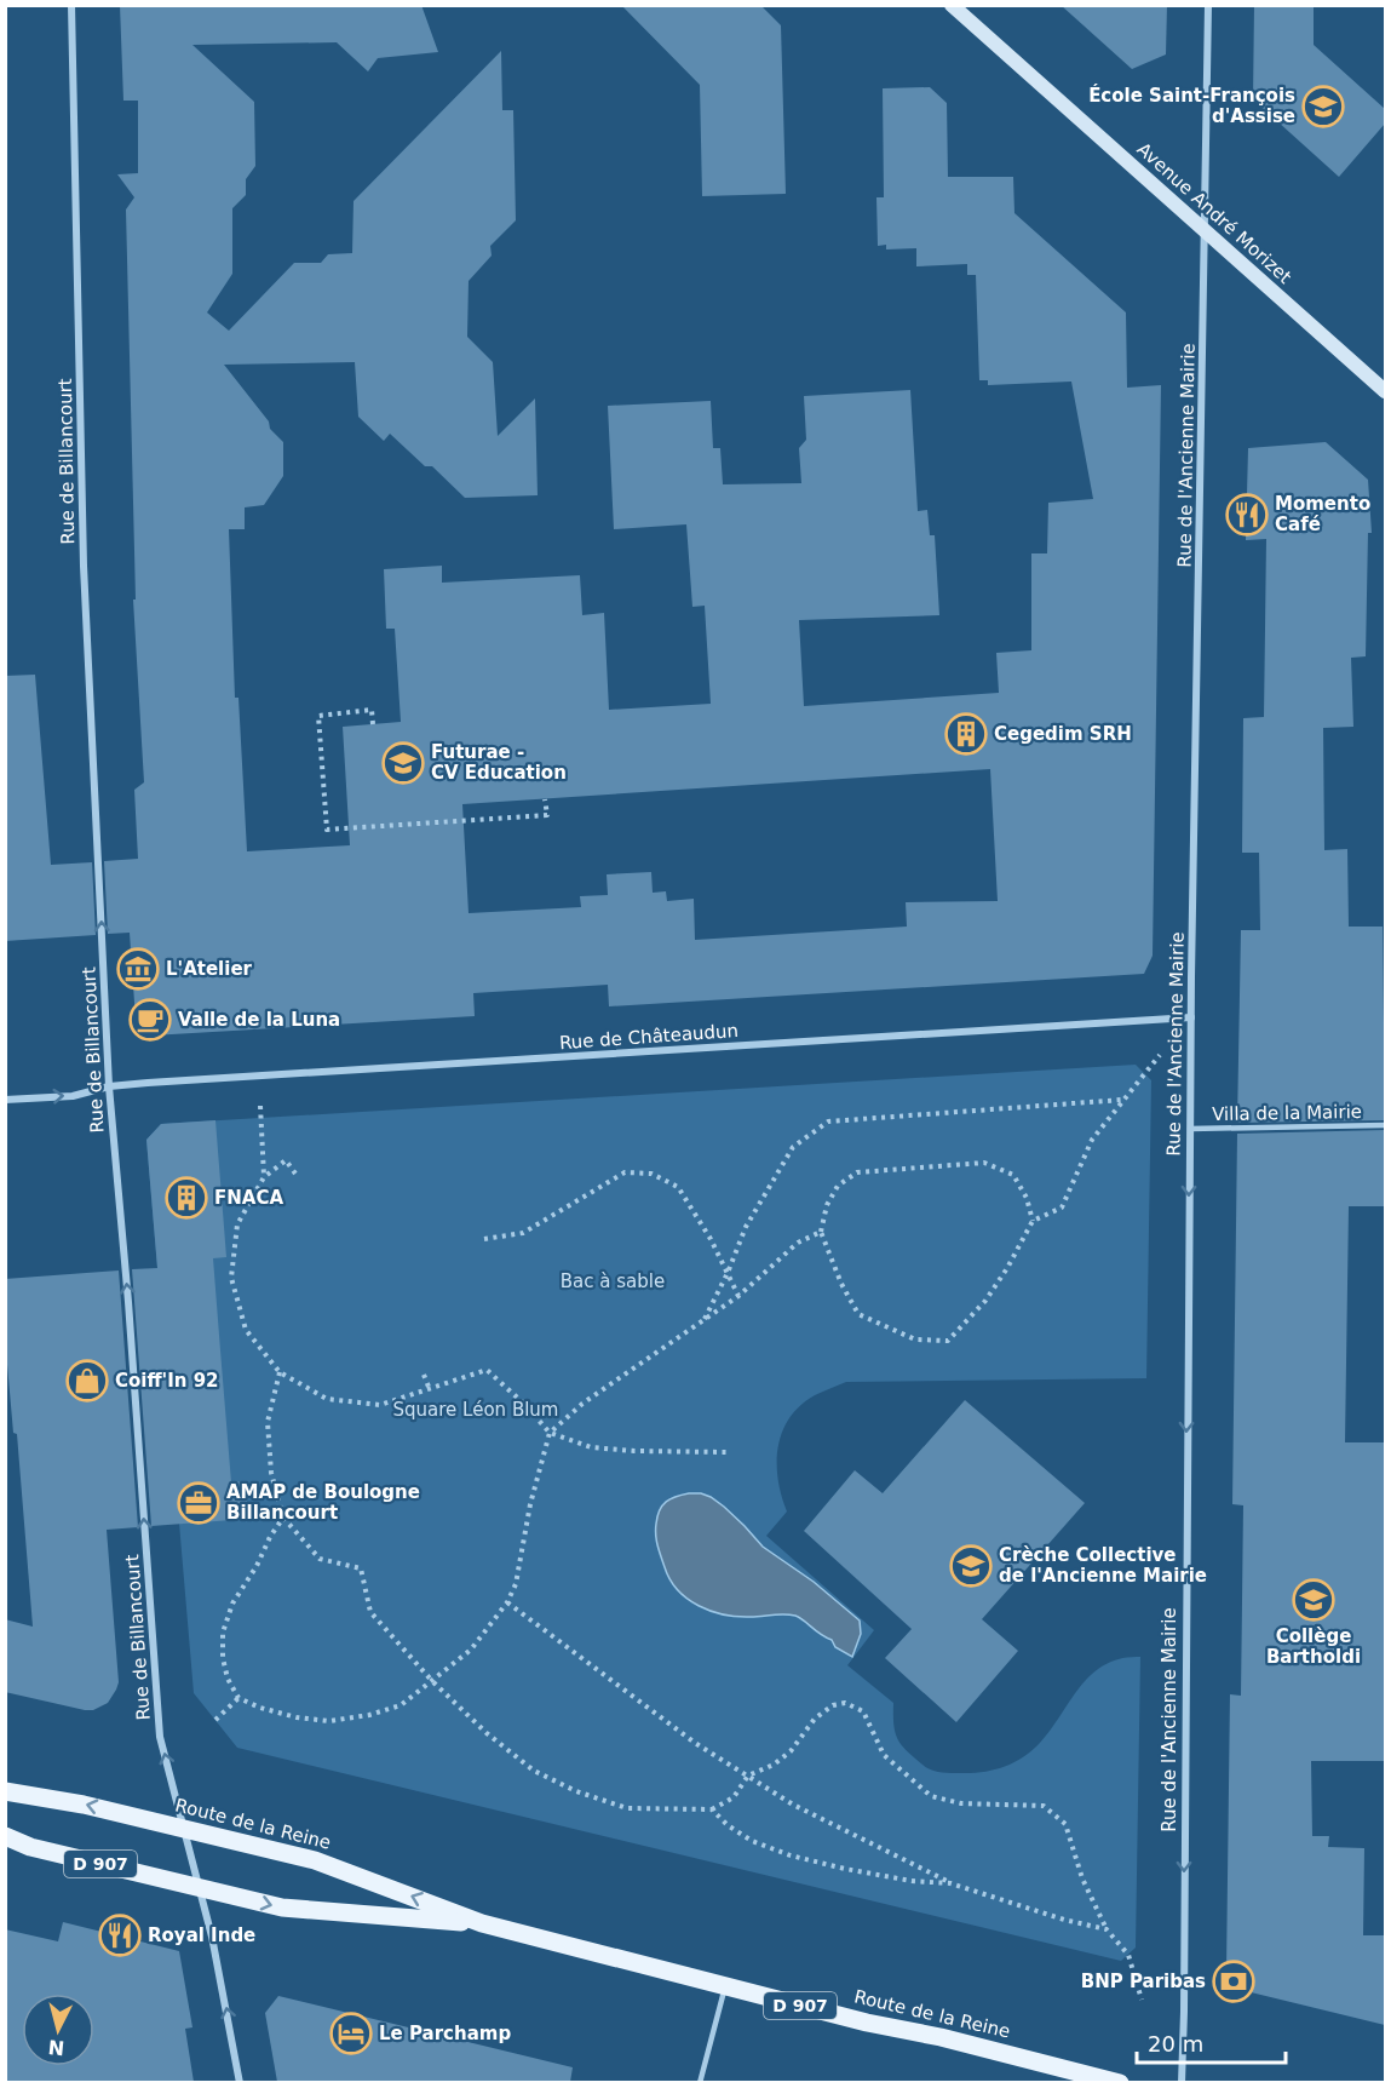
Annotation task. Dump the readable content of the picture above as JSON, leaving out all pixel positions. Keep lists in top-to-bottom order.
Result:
{
  "streets": {
    "main road": ["Avenue André Morizet", "Route de la Reine", "D 907"],
    "street": ["Rue de l'Ancienne Mairie", "Rue de Billancourt", "Rue de Châteaudun"],
    "lane": ["Villa de la Mairie"]
  },
  "crossings": [
    ["Avenue André Morizet", "Rue de l'Ancienne Mairie"],
    ["Rue de l'Ancienne Mairie", "Rue de Châteaudun"],
    ["Rue de l'Ancienne Mairie", "Villa de la Mairie"],
    ["Rue de Billancourt", "Rue de Châteaudun"],
    ["Rue de Billancourt", "Route de la Reine"]
  ],
  "one_way": ["Rue de l'Ancienne Mairie", "Rue de Billancourt"],
  "parks": ["Bac à sable", "Square Léon Blum"],
  "places": {
    "school or university": [
      "École Saint-François d'Assise",
      "Futurae - CV Education",
      "Crèche Collective de l'Ancienne Mairie",
      "Collège Bartholdi"
    ],
    "restaurant": ["Momento Café", "Royal Inde"],
    "building": ["Cegedim SRH", "FNACA"],
    "museum": ["L'Atelier"],
    "cafe": ["Valle de la Luna"],
    "shop": ["Coiff'In 92"],
    "office": ["AMAP de Boulogne Billancourt"],
    "bank": ["BNP Paribas"],
    "hotel": ["Le Parchamp"]
  },
  "scale_bar": "20 m",
  "north": "bottom"
}
